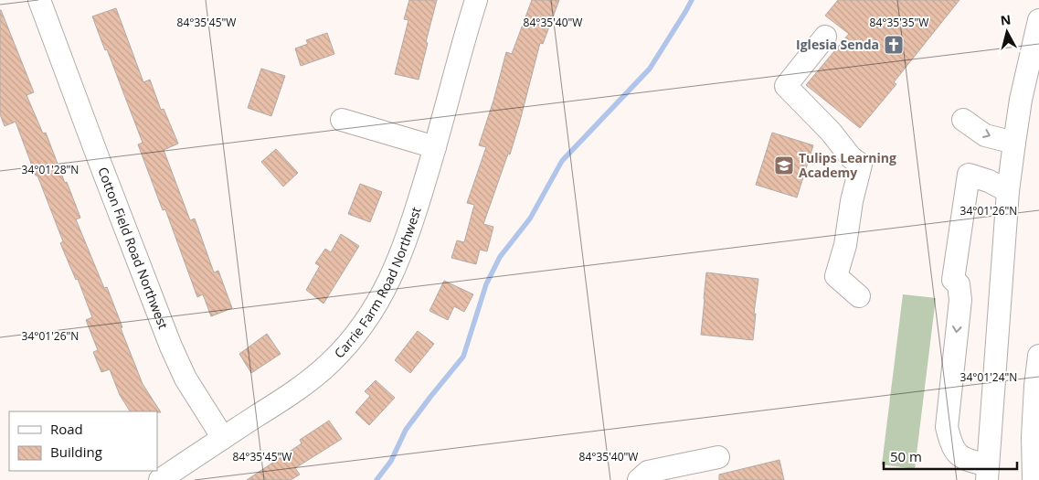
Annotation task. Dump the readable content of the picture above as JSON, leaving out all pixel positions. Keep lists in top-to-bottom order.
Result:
{
  "streets": {
    "street": ["Cotton Field Road Northwest", "Carrie Farm Road Northwest"]
  },
  "crossings": [
    ["Cotton Field Road Northwest", "Carrie Farm Road Northwest"]
  ],
  "places": {
    "church": ["Iglesia Senda"],
    "school or university": ["Tulips Learning Academy"]
  },
  "legend": ["Road", "Building"],
  "scale_bar": "50 m",
  "north": "top",
  "coordinates": [
    "84°35'45\"W",
    "84°35'40\"W",
    "84°35'35\"W",
    "34°01'28\"N",
    "34°01'26\"N",
    "34°01'24\"N"
  ]
}
